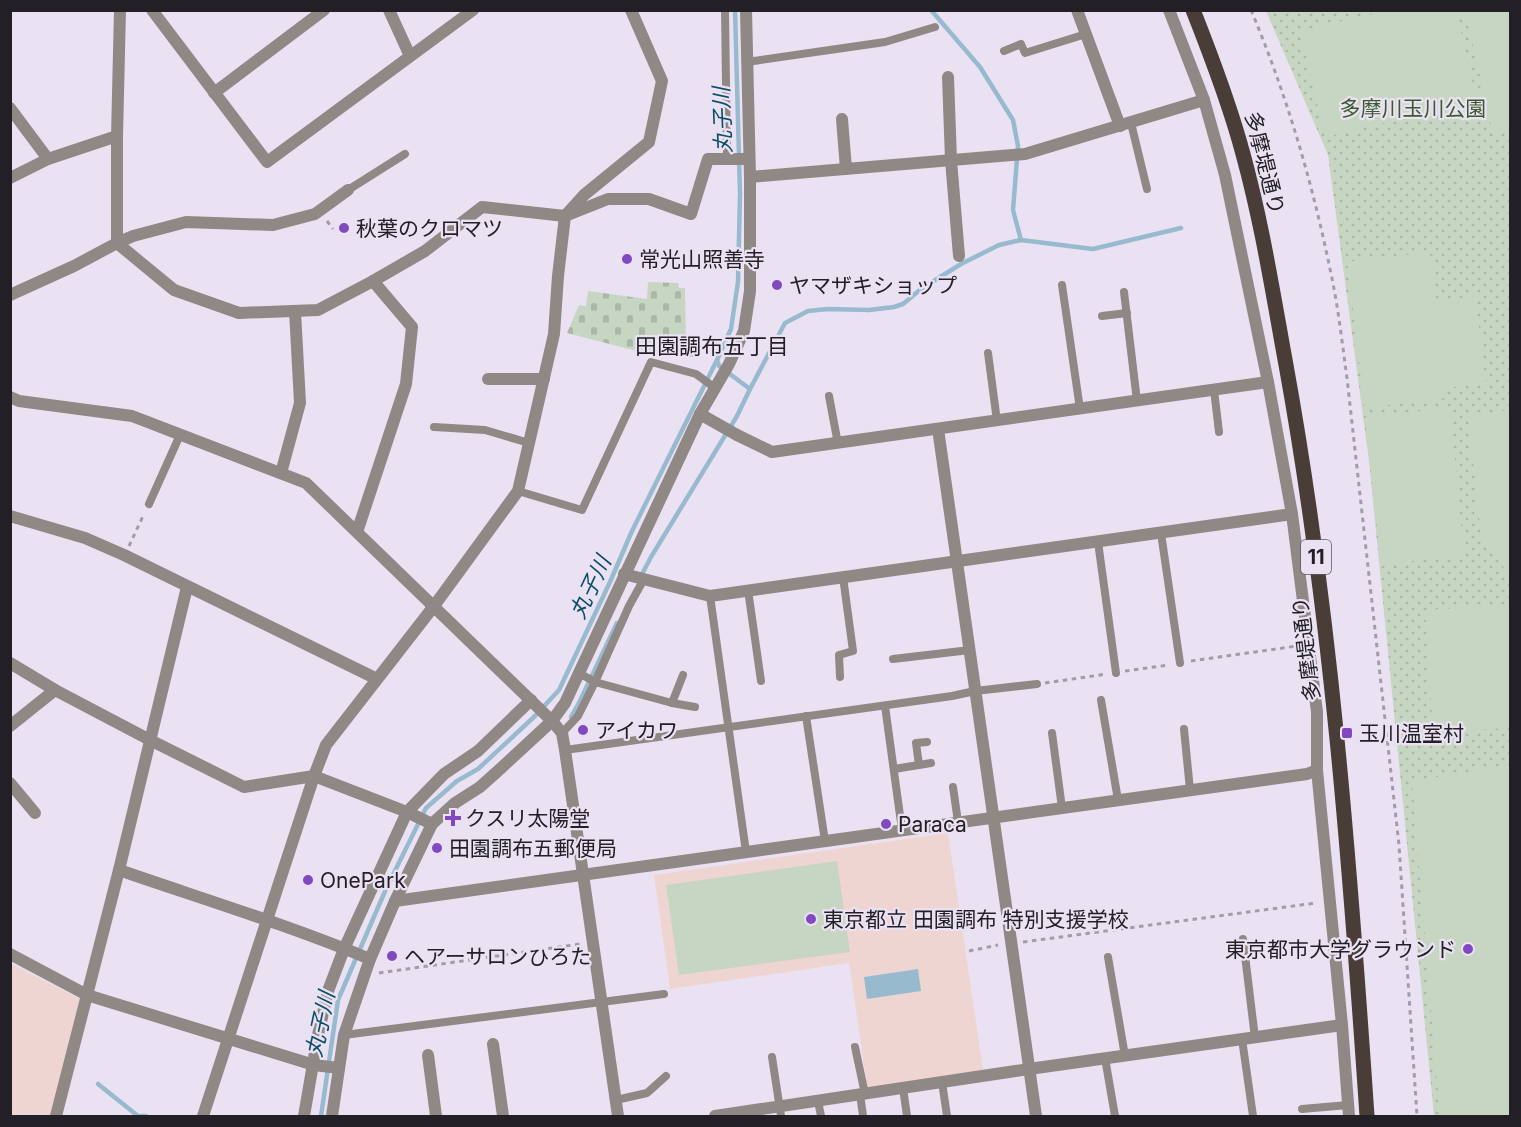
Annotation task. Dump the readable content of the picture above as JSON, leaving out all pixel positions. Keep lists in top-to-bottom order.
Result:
{
  "streets": {
    "main road": ["多摩堤通り", "11"]
  },
  "districts": ["田園調布五丁目"],
  "water": ["丸子川"],
  "parks": ["多摩川玉川公園"],
  "places": {
    "other": [
      "秋葉のクロマツ",
      "常光山照善寺",
      "ヤマザキショップ",
      "アイカワ",
      "Paraca",
      "田園調布五郵便局",
      "OnePark",
      "東京都立 田園調布 特別支援学校",
      "東京都市大学グラウンド",
      "ヘアーサロンひろた"
    ],
    "transit": ["玉川温室村"],
    "health": ["クスリ太陽堂"]
  }
}
